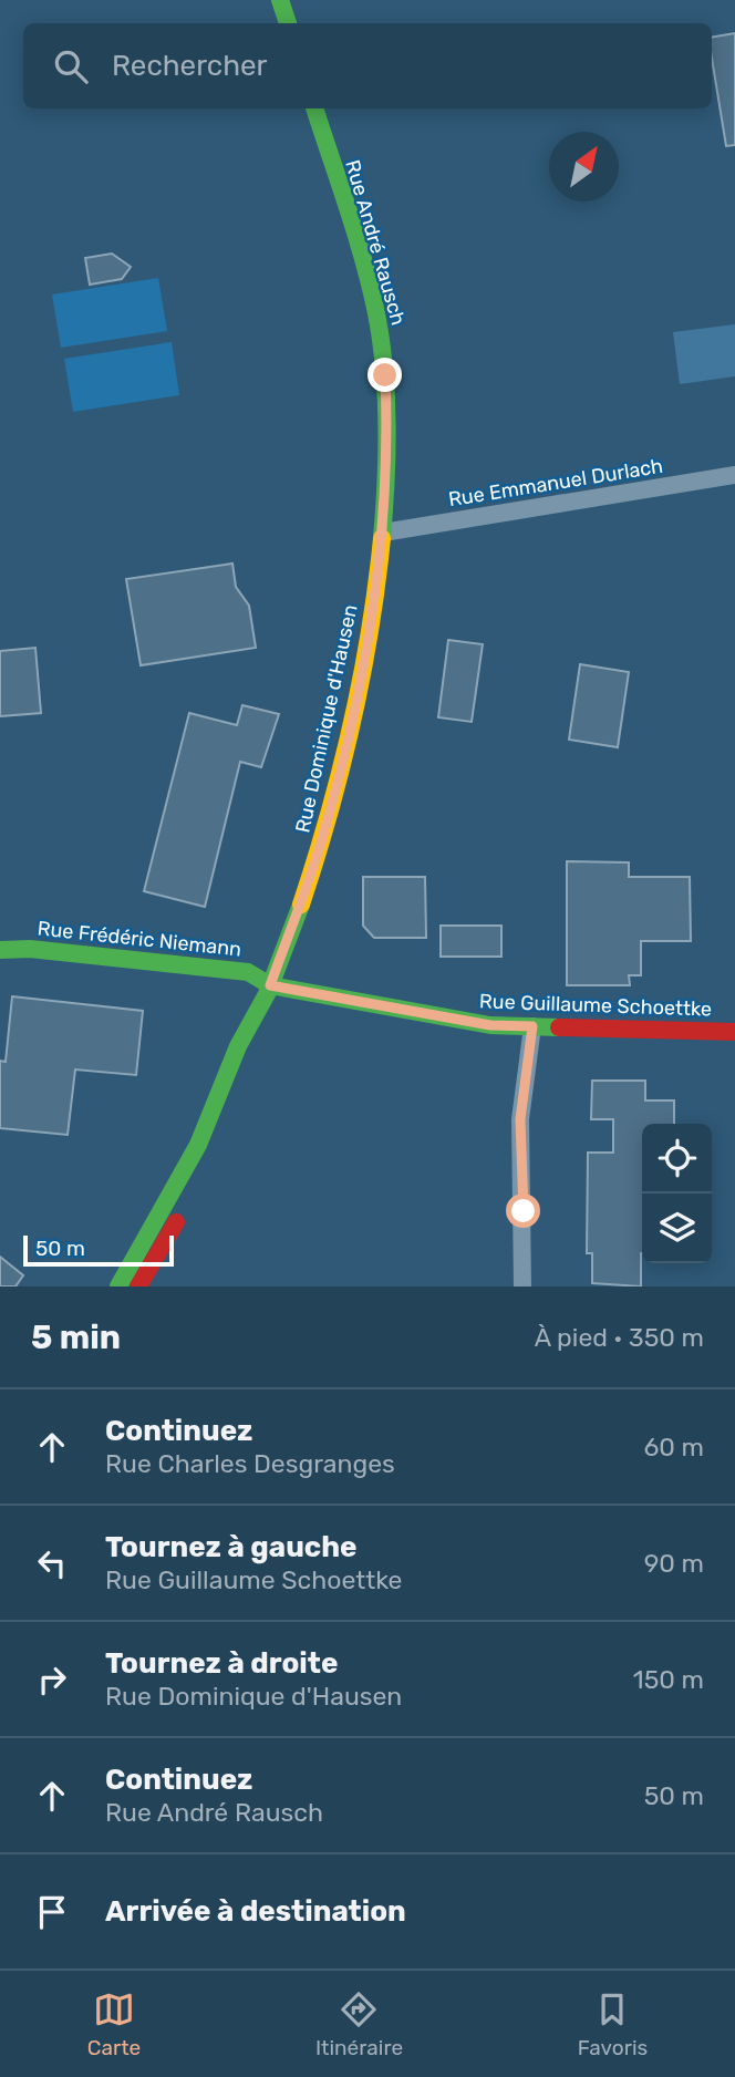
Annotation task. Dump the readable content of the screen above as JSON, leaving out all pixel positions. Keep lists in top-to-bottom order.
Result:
{
  "streets": {
    "street": [
      "Rue André Rausch",
      "Rue Emmanuel Durlach",
      "Rue Dominique d'Hausen",
      "Rue Frédéric Niemann",
      "Rue Guillaume Schoettke"
    ]
  },
  "crossings": [
    ["Rue André Rausch", "Rue Emmanuel Durlach"],
    ["Rue André Rausch", "Rue Dominique d'Hausen"],
    ["Rue Emmanuel Durlach", "Rue Dominique d'Hausen"],
    ["Rue Dominique d'Hausen", "Rue Frédéric Niemann"],
    ["Rue Dominique d'Hausen", "Rue Guillaume Schoettke"],
    ["Rue Frédéric Niemann", "Rue Guillaume Schoettke"]
  ],
  "scale_bar": "50 m",
  "north": "top right",
  "page": {
    "search": "Rechercher",
    "scale": "50 m",
    "heading": ["5 min", "À pied · 350 m"],
    "list": [
      ["Continuez", "Rue Charles Desgranges", "60 m"],
      ["Tournez à gauche", "Rue Guillaume Schoettke", "90 m"],
      ["Tournez à droite", "Rue Dominique d'Hausen", "150 m"],
      ["Continuez", "Rue André Rausch", "50 m"],
      "Arrivée à destination"
    ],
    "nav": ["Carte", "Itinéraire", "Favoris"]
  }
}
